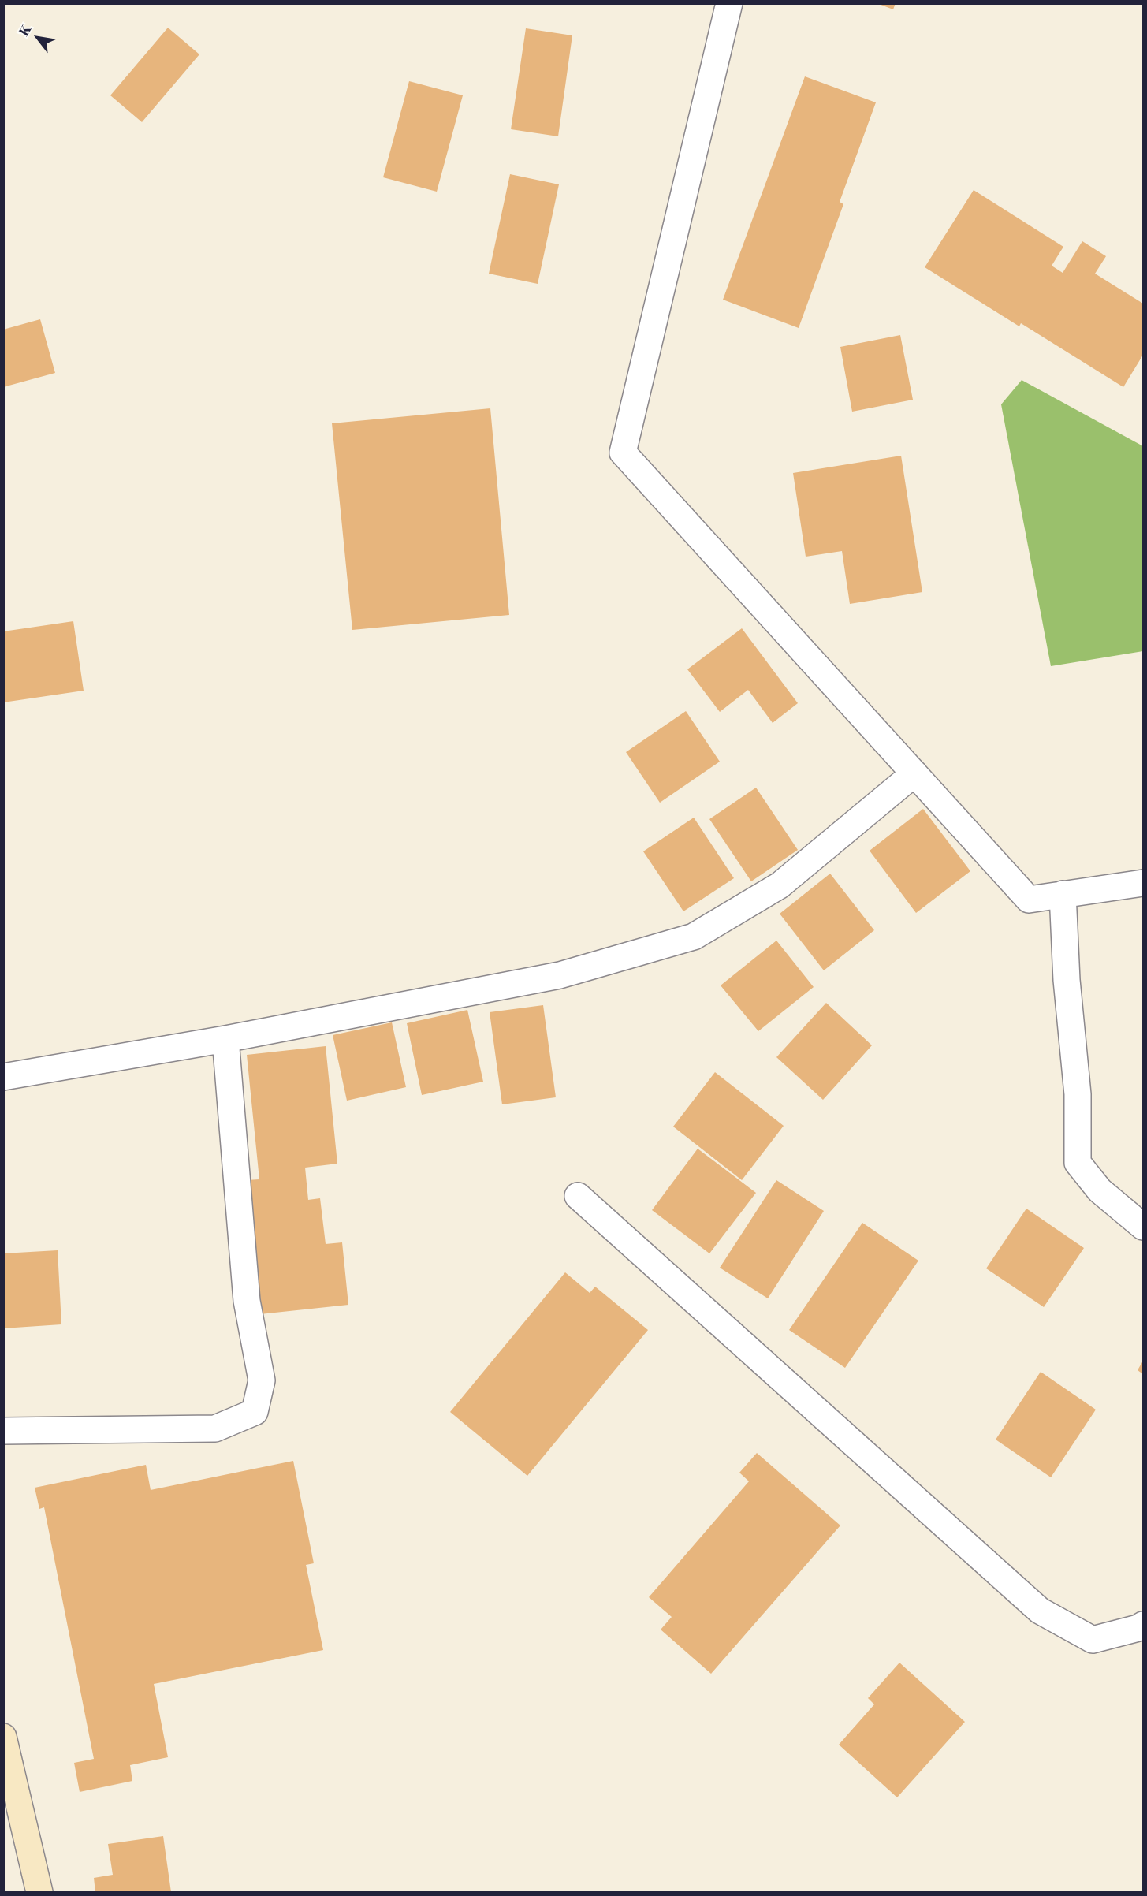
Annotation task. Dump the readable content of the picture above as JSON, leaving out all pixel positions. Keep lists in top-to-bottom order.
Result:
{
  "north": "top left"
}
